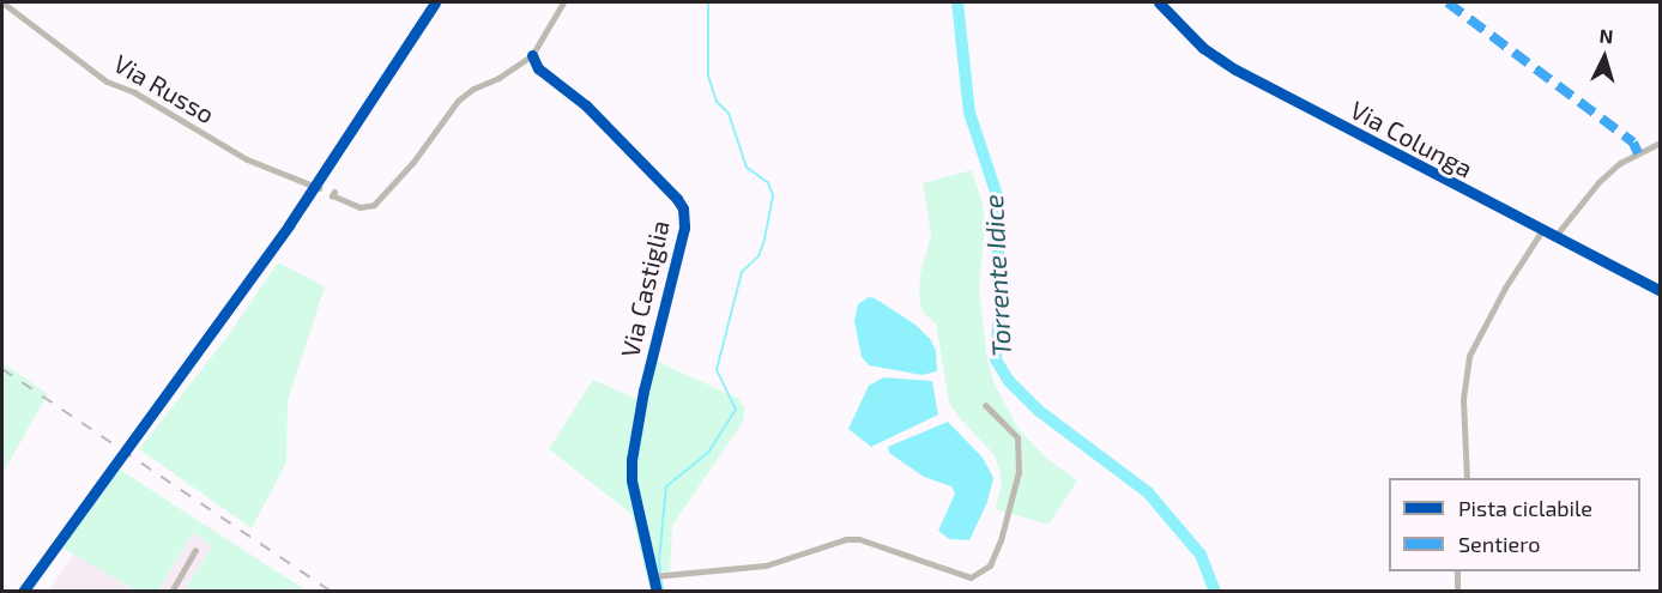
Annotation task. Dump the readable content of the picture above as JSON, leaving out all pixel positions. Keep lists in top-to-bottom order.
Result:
{
  "streets": {
    "street": ["Via Russo", "Via Colunga", "Via Castiglia"]
  },
  "water": ["Torrente Idice"],
  "legend": ["Pista ciclabile", "Sentiero"],
  "north": "top"
}
